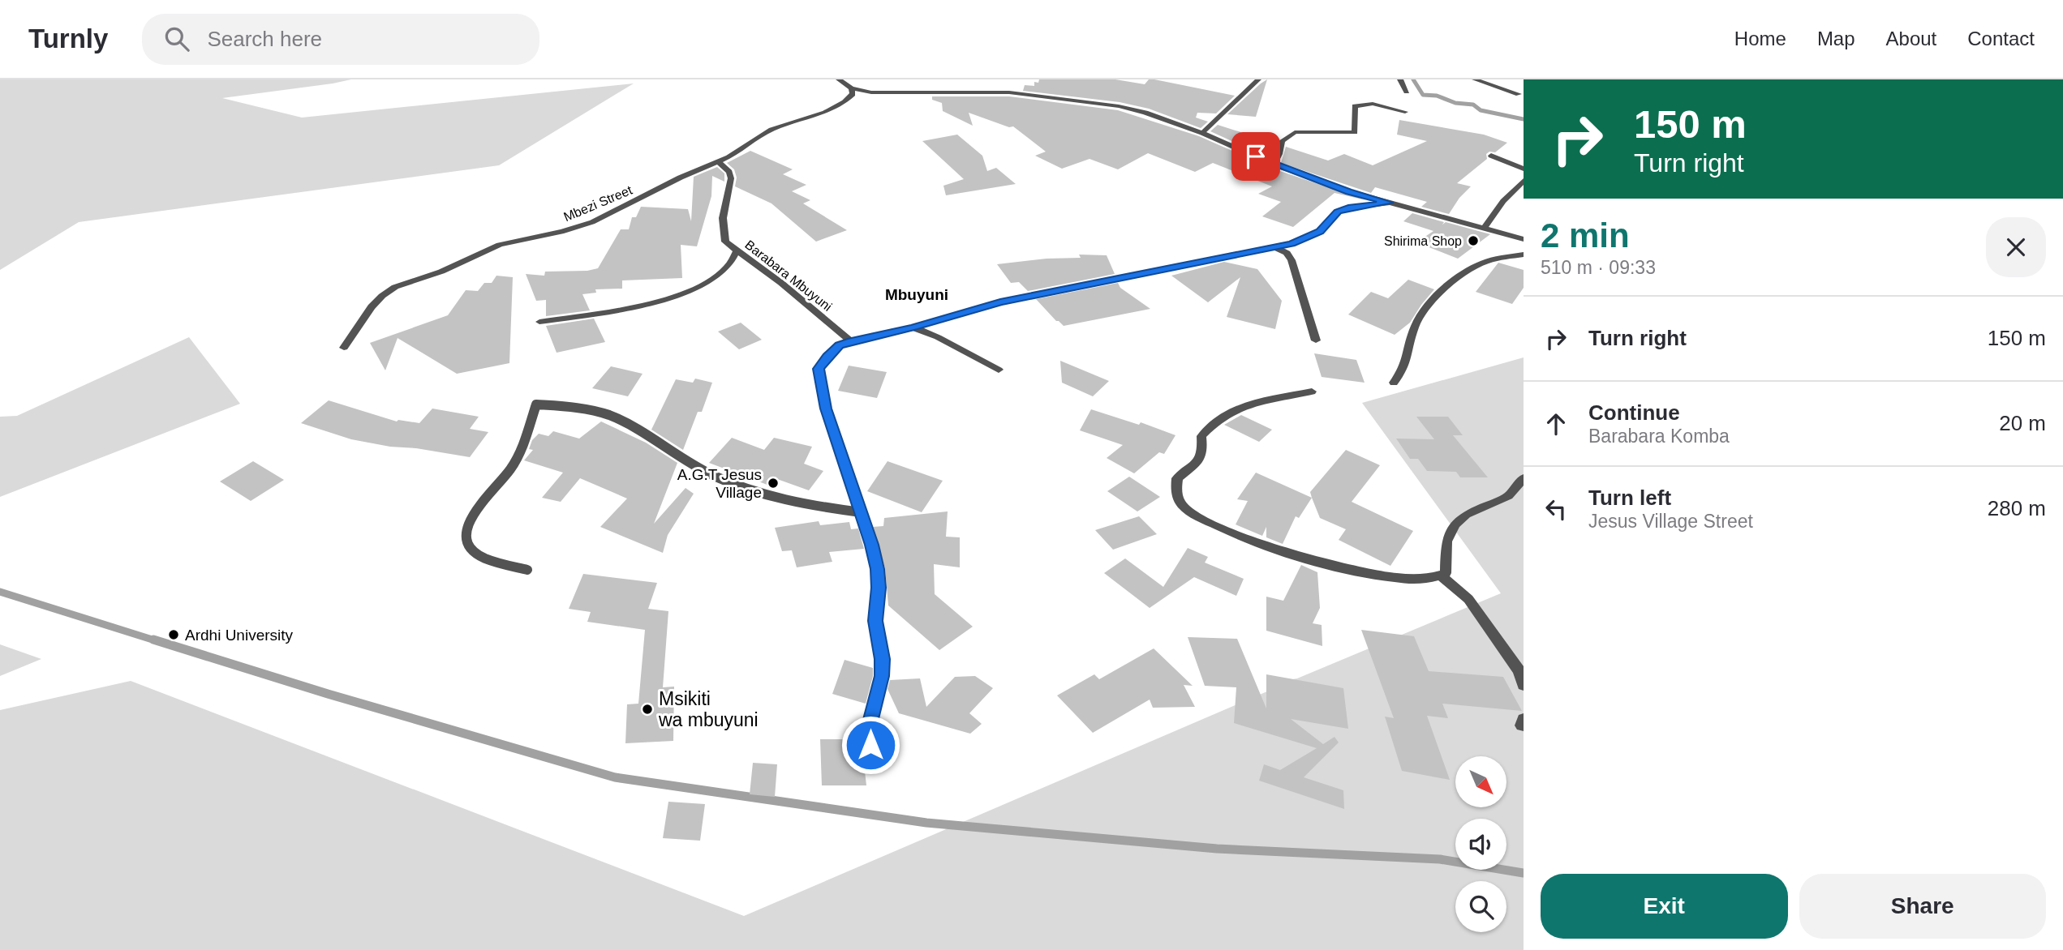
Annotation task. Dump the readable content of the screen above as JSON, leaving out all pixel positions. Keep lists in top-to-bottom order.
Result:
{
  "streets": {
    "street": ["Mbezi Street", "Barabara Mbuyuni"]
  },
  "crossings": [
    ["Mbezi Street", "Barabara Mbuyuni"]
  ],
  "districts": ["Mbuyuni"],
  "places": [
    "Shirima Shop",
    "A.G.T Jesus Village",
    "Ardhi University",
    "Msikiti wa mbuyuni"
  ],
  "north": "bottom right",
  "page": {
    "header": "Turnly",
    "search": "Search here",
    "nav": [
      "Home",
      "Map",
      "About",
      "Contact"
    ],
    "turn": ["150 m", "Turn right"],
    "heading": ["2 min", "510 m · 09:33"],
    "list": [
      {
        "name": "Turn right",
        "value": "150 m"
      },
      {
        "name": "Continue",
        "note": "Barabara Komba",
        "value": "20 m"
      },
      {
        "name": "Turn left",
        "note": "Jesus Village Street",
        "value": "280 m"
      }
    ],
    "buttons": ["Exit", "Share"]
  }
}
